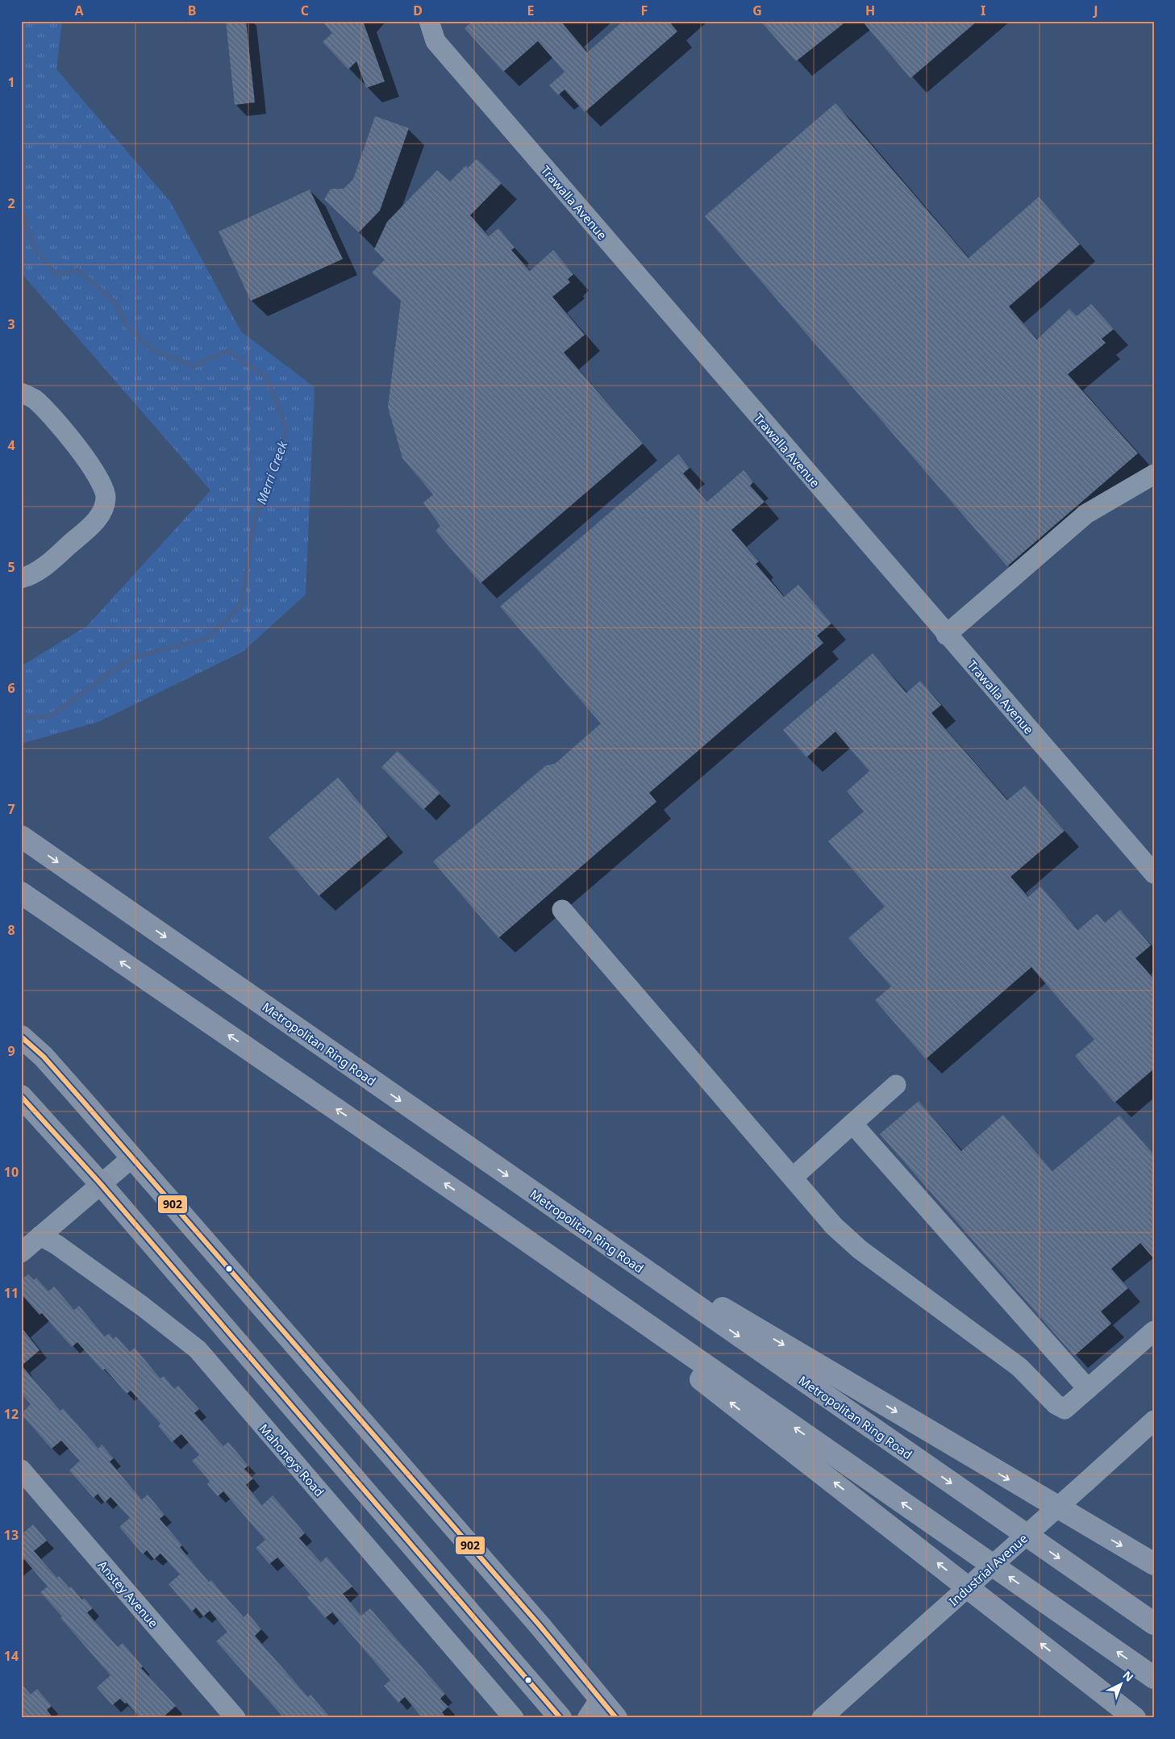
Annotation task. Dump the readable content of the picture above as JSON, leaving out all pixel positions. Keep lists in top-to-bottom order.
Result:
{
  "streets": {
    "highway": ["Metropolitan Ring Road"],
    "street": [
      "Trawalla Avenue",
      "Mahoneys Road",
      "Industrial Avenue",
      "Anstey Avenue"
    ]
  },
  "water": ["Merri Creek"],
  "lines": ["transit line 902"],
  "north": "top right",
  "grid": {
    "columns": [
      "A",
      "B",
      "C",
      "D",
      "E",
      "F",
      "G",
      "H",
      "I",
      "J"
    ],
    "rows": [
      "1",
      "2",
      "3",
      "4",
      "5",
      "6",
      "7",
      "8",
      "9",
      "10",
      "11",
      "12",
      "13",
      "14"
    ]
  }
}
